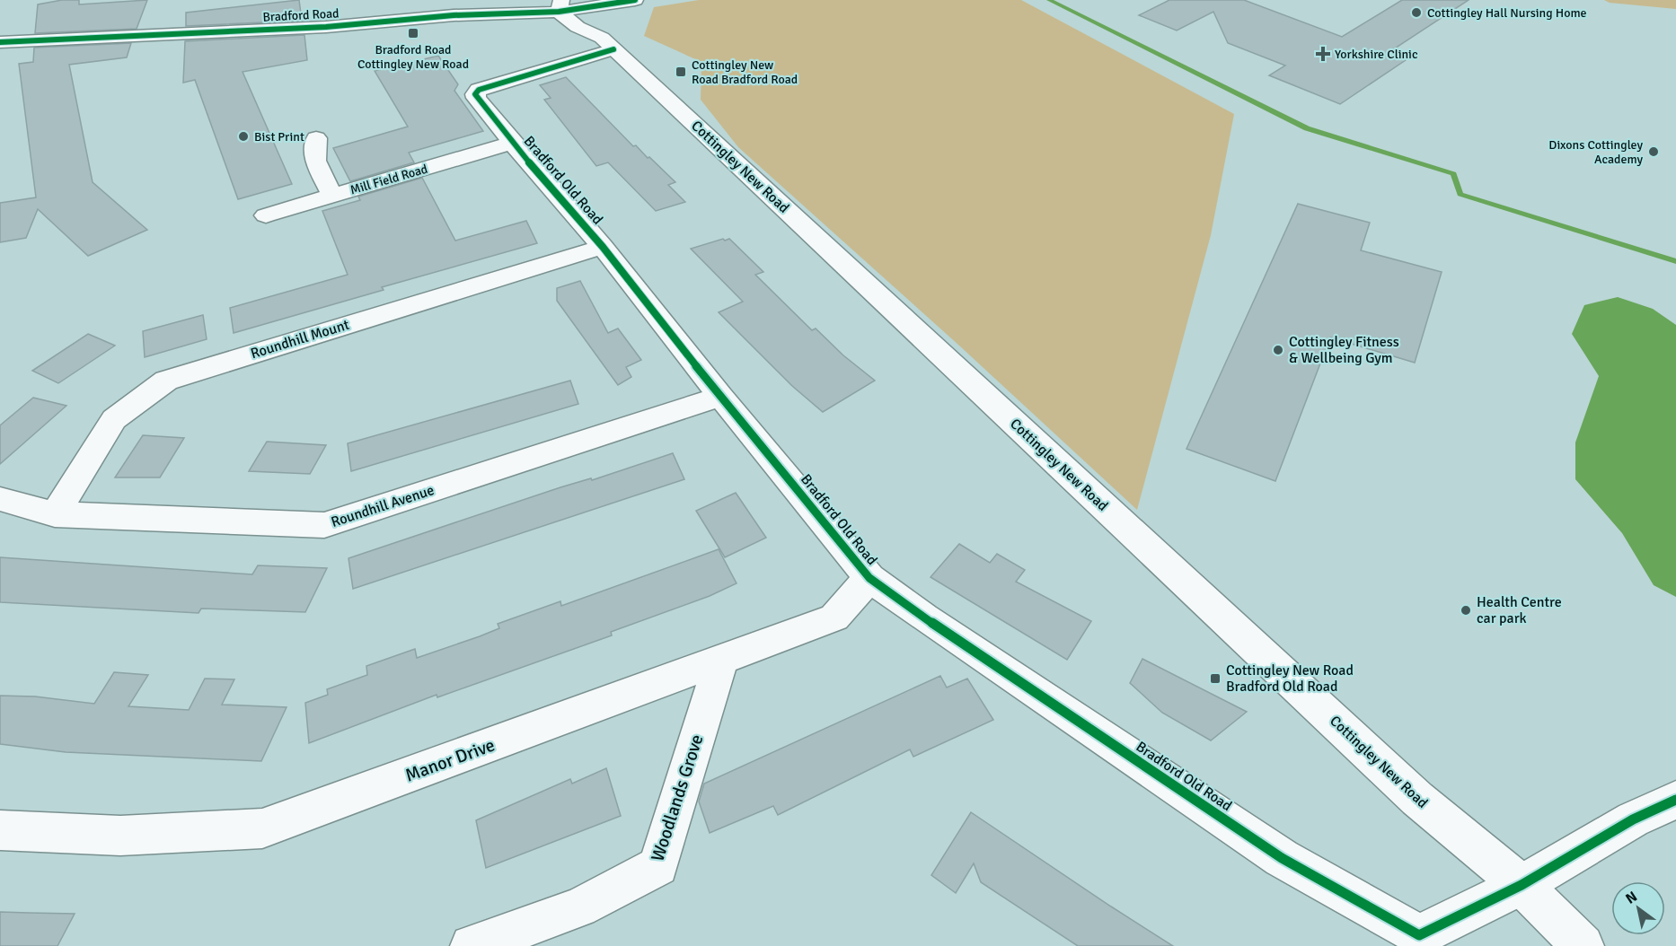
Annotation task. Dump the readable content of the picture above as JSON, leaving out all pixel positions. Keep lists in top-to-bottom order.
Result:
{
  "streets": {
    "street": [
      "Bradford Road",
      "Cottingley New Road",
      "Mill Field Road",
      "Bradford Old Road",
      "Roundhill Mount",
      "Roundhill Avenue",
      "Manor Drive",
      "Woodlands Grove"
    ]
  },
  "crossings": [
    ["Bradford Road", "Cottingley New Road"],
    ["Bradford Road", "Bradford Old Road"],
    ["Cottingley New Road", "Bradford Old Road"],
    ["Mill Field Road", "Bradford Old Road"],
    ["Bradford Old Road", "Roundhill Mount"],
    ["Bradford Old Road", "Roundhill Avenue"],
    ["Bradford Old Road", "Manor Drive"],
    ["Roundhill Mount", "Roundhill Avenue"],
    ["Manor Drive", "Woodlands Grove"]
  ],
  "places": {
    "other": [
      "Cottingley Hall Nursing Home",
      "Bist Print",
      "Dixons Cottingley Academy",
      "Cottingley Fitness & Wellbeing Gym",
      "Health Centre car park"
    ],
    "transit": ["Bradford Road Cottingley New Road", "Cottingley New Road Bradford Road", "Cottingley New Road Bradford Old Road"],
    "health": ["Yorkshire Clinic"]
  },
  "north": "top left"
}
